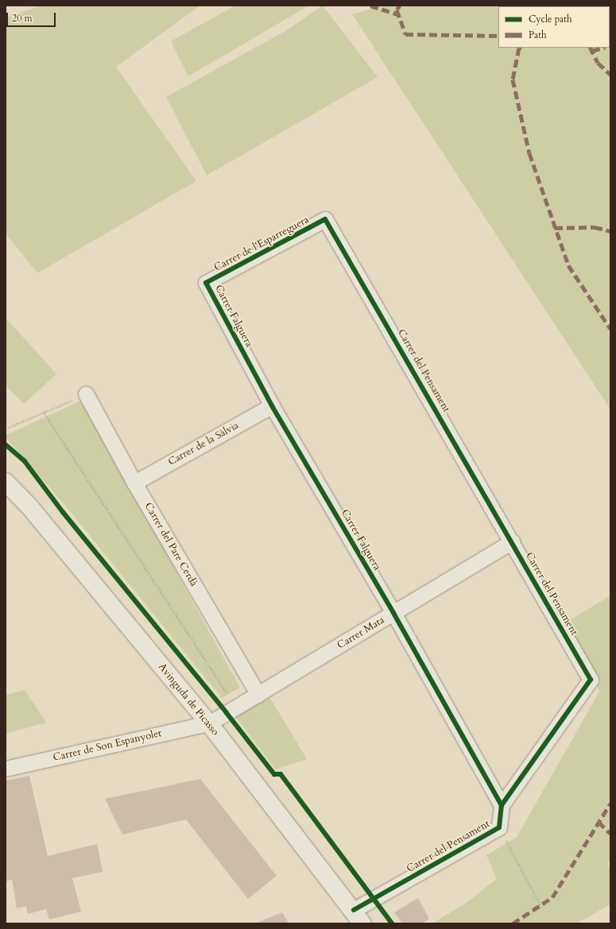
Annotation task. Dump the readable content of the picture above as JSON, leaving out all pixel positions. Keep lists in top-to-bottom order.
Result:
{
  "streets": {
    "street": [
      "Carrer de l'Esparreguera",
      "Carrer Falguera",
      "Carrer del Pensament",
      "Carrer de la Sàlvia",
      "Carrer del Pare Cerdà",
      "Carrer Mata",
      "Avinguda de Picasso",
      "Carrer de Son Espanyolet"
    ]
  },
  "crossings": [
    ["Carrer de l'Esparreguera", "Carrer Falguera"],
    ["Carrer de l'Esparreguera", "Carrer del Pensament"],
    ["Carrer Falguera", "Carrer del Pensament"],
    ["Carrer Falguera", "Carrer de la Sàlvia"],
    ["Carrer Falguera", "Carrer Mata"],
    ["Carrer del Pensament", "Carrer Mata"],
    ["Carrer del Pensament", "Avinguda de Picasso"],
    ["Carrer de la Sàlvia", "Carrer del Pare Cerdà"],
    ["Carrer del Pare Cerdà", "Carrer Mata"],
    ["Carrer Mata", "Avinguda de Picasso"],
    ["Carrer Mata", "Carrer de Son Espanyolet"],
    ["Avinguda de Picasso", "Carrer de Son Espanyolet"]
  ],
  "legend": ["Cycle path", "Path"],
  "scale_bar": "20 m"
}
